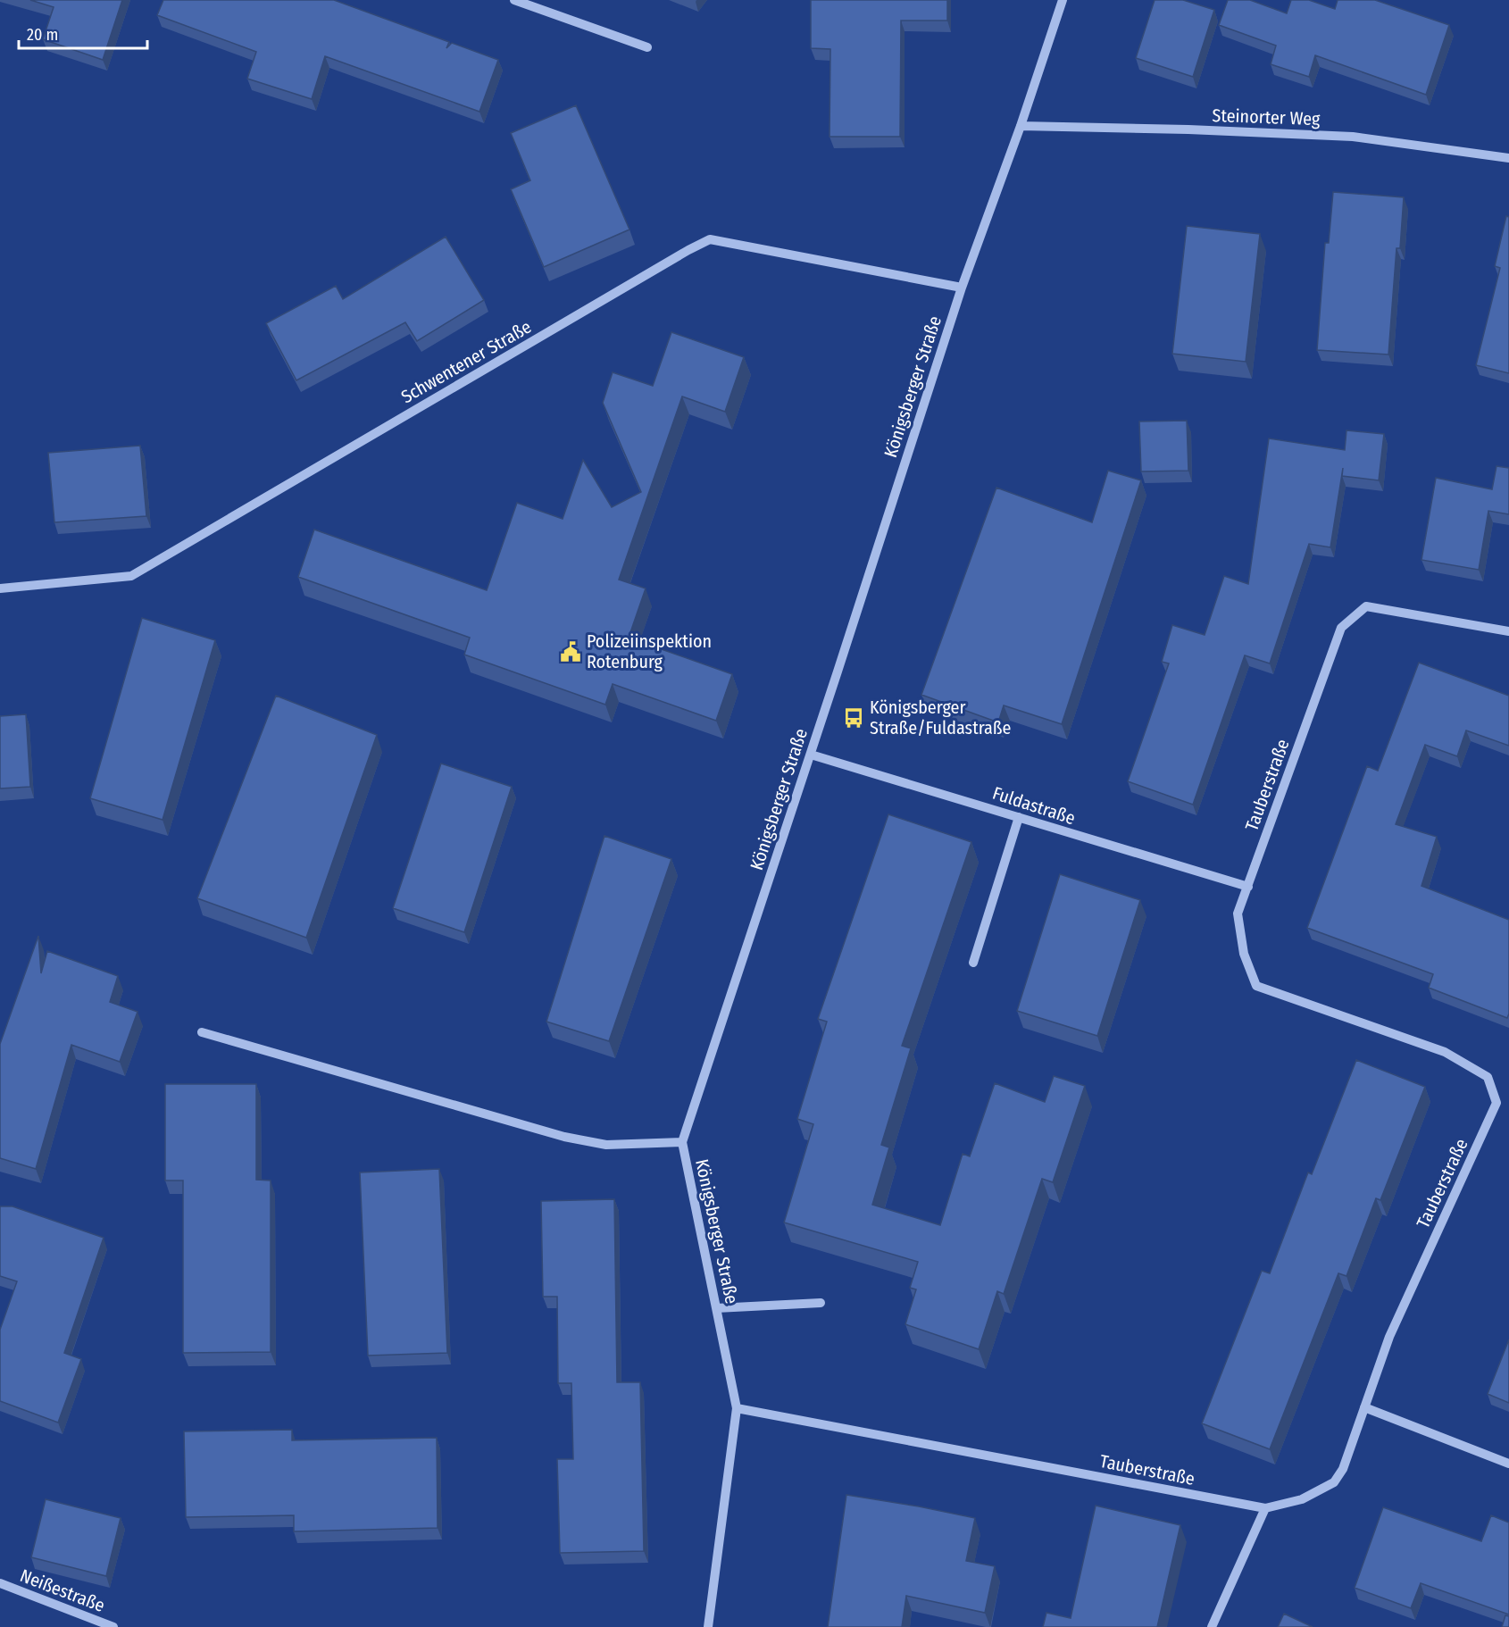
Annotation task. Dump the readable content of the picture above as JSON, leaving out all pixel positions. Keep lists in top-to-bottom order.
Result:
{
  "streets": {
    "street": [
      "Steinorter Weg",
      "Schwentener Straße",
      "Königsberger Straße",
      "Tauberstraße",
      "Fuldastraße",
      "Neißestraße"
    ]
  },
  "crossings": [
    ["Steinorter Weg", "Königsberger Straße"],
    ["Schwentener Straße", "Königsberger Straße"],
    ["Königsberger Straße", "Tauberstraße"],
    ["Königsberger Straße", "Fuldastraße"],
    ["Tauberstraße", "Fuldastraße"]
  ],
  "places": {
    "public building": ["Polizeiinspektion Rotenburg"],
    "bus stop": ["Königsberger Straße/Fuldastraße"]
  },
  "scale_bar": "20 m"
}
